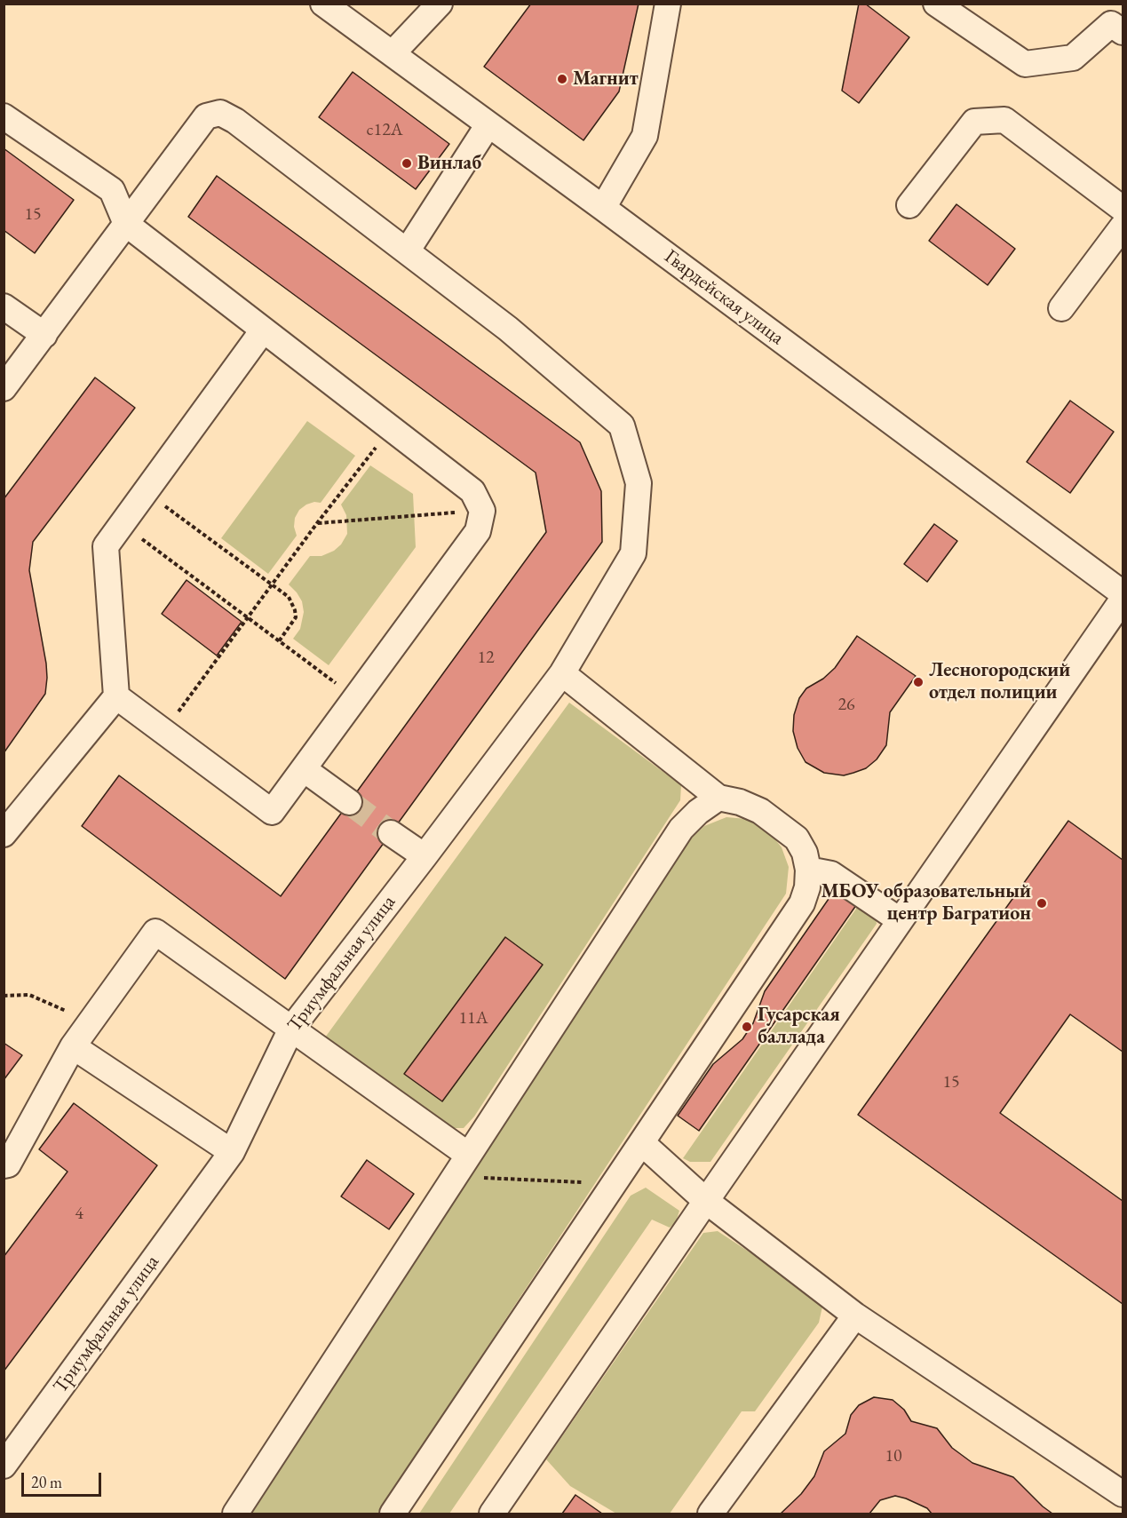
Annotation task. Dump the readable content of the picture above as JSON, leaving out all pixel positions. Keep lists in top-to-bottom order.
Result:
{
  "streets": {
    "street": ["Гвардейская улица", "Триумфальная улица"]
  },
  "places": [
    "Магнит",
    "Винлаб",
    "Лесногородский отдел полиции",
    "МБОУ образовательный центр Багратион",
    "Гусарская баллада"
  ],
  "house_numbers": [
    "с12А",
    "15",
    "12",
    "26",
    "11А",
    "15",
    "4",
    "10"
  ],
  "scale_bar": "20 m"
}
